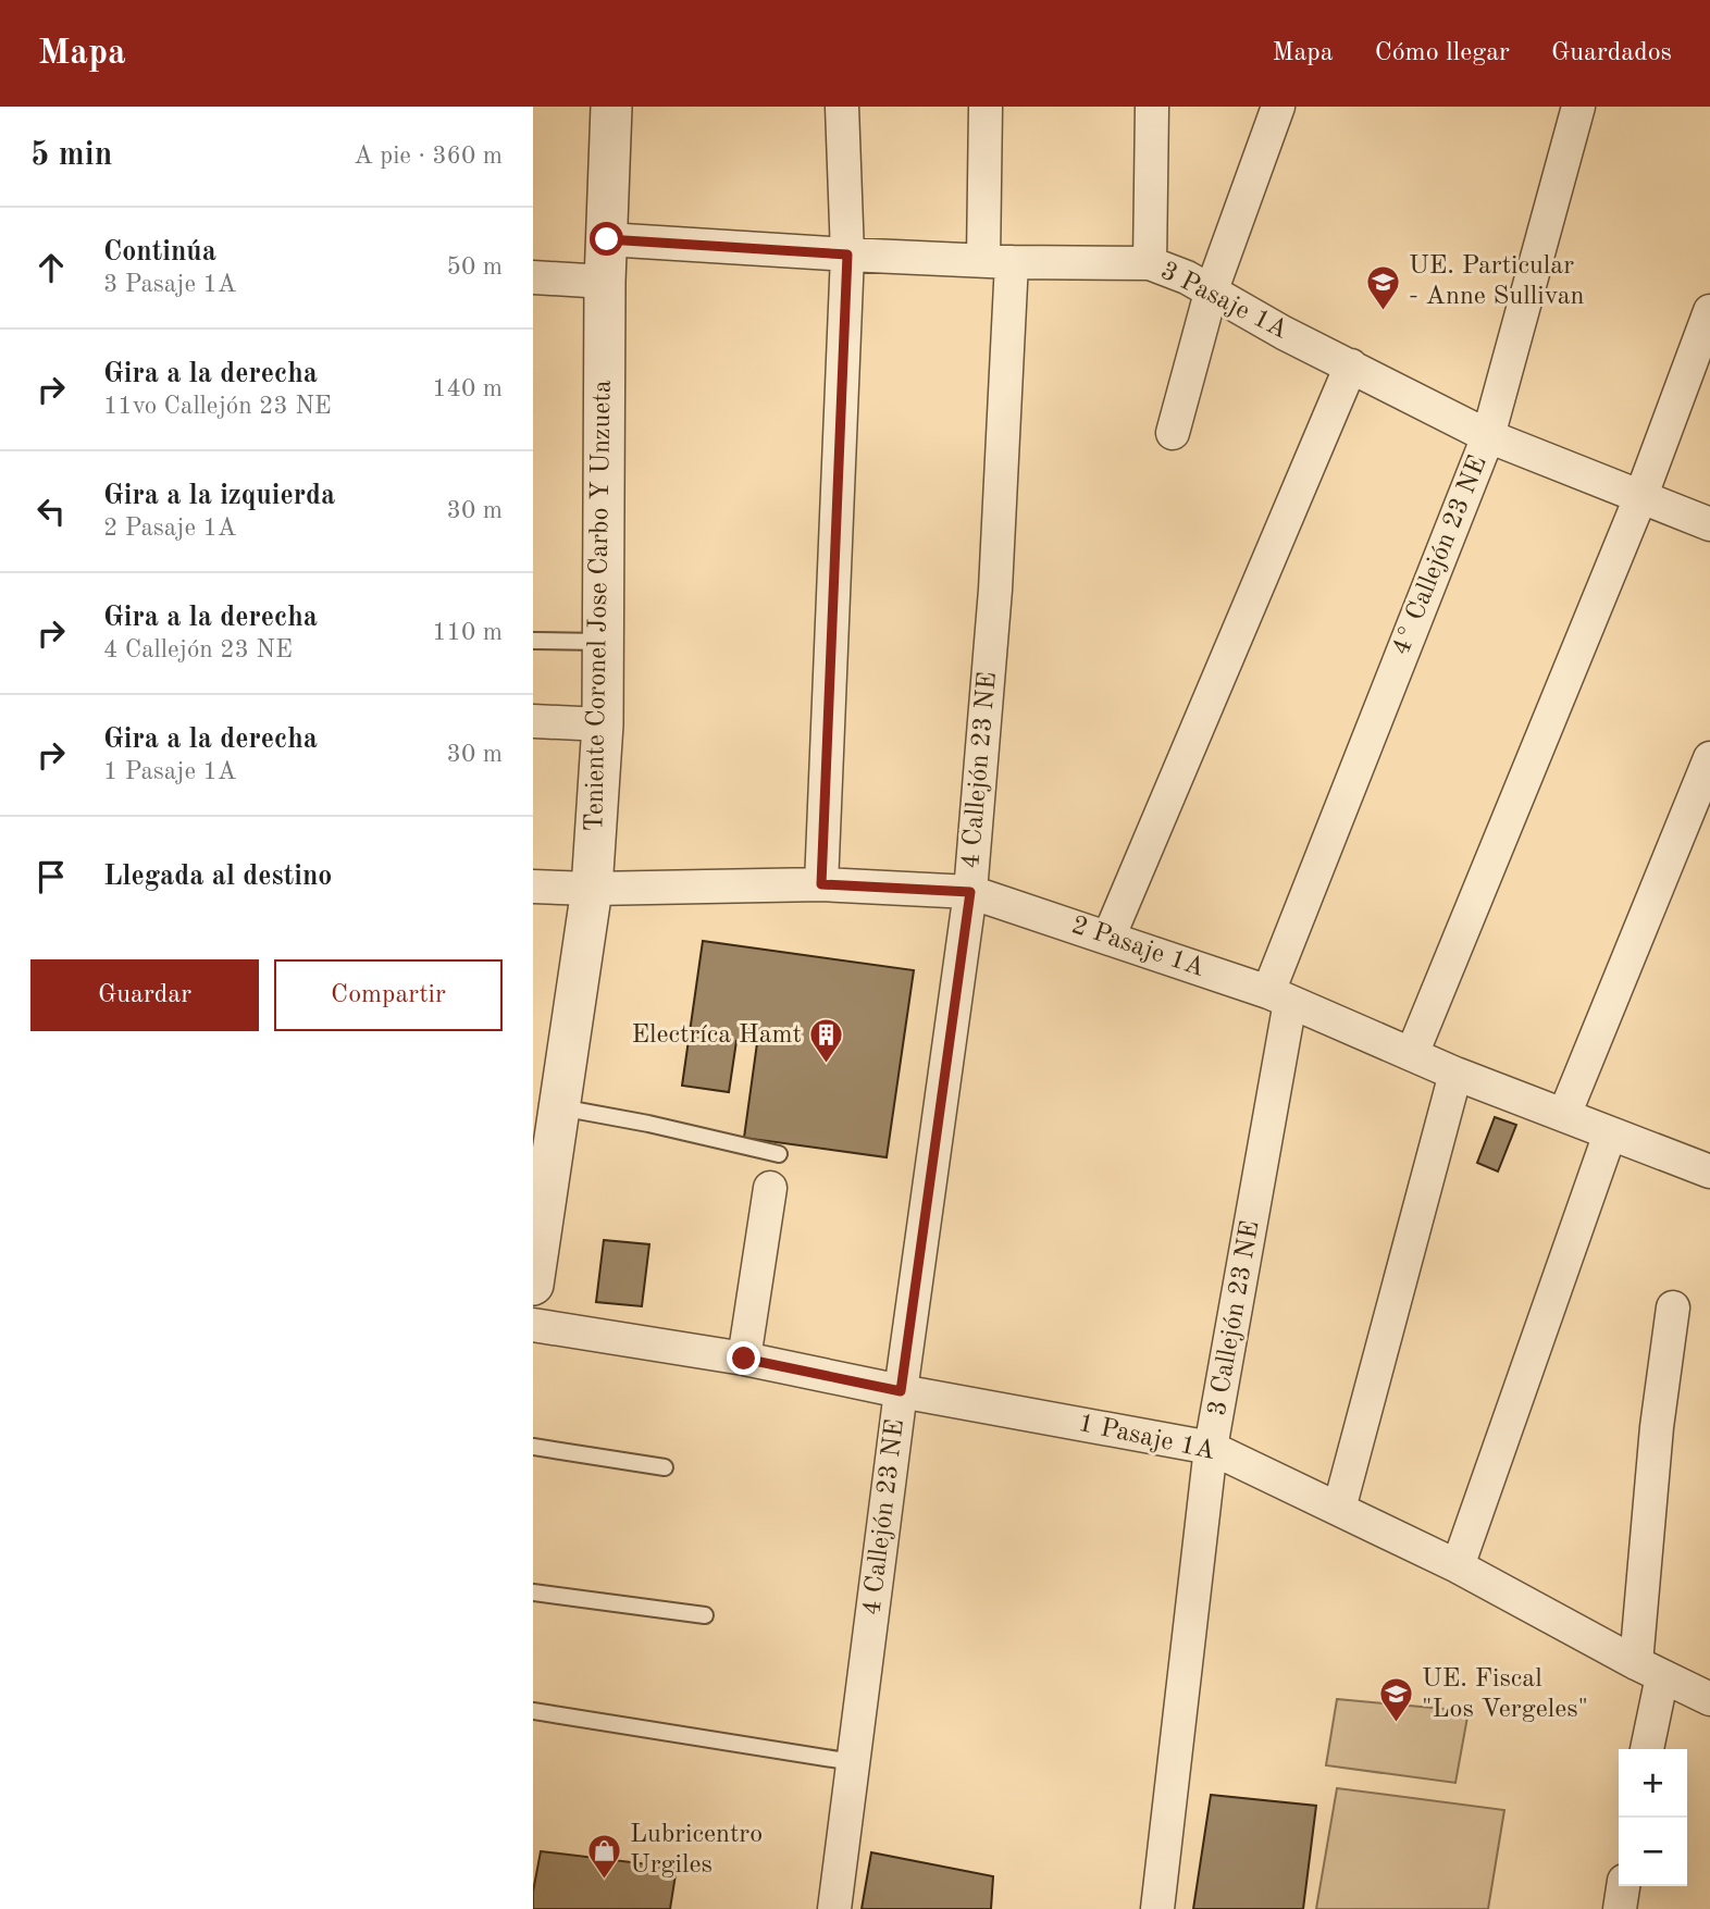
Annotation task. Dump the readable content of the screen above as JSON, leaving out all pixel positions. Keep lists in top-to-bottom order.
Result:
{
  "streets": {
    "street": [
      "3 Pasaje 1A",
      "4° Callejón 23 NE",
      "Teniente Coronel Jose Carbo Y Unzueta",
      "4 Callejón 23 NE",
      "2 Pasaje 1A",
      "3 Callejón 23 NE",
      "1 Pasaje 1A"
    ]
  },
  "crossings": [
    ["3 Pasaje 1A", "4° Callejón 23 NE"],
    ["3 Pasaje 1A", "Teniente Coronel Jose Carbo Y Unzueta"],
    ["3 Pasaje 1A", "4 Callejón 23 NE"],
    ["4° Callejón 23 NE", "2 Pasaje 1A"],
    ["4° Callejón 23 NE", "3 Callejón 23 NE"],
    ["Teniente Coronel Jose Carbo Y Unzueta", "2 Pasaje 1A"],
    ["4 Callejón 23 NE", "2 Pasaje 1A"],
    ["4 Callejón 23 NE", "1 Pasaje 1A"],
    ["2 Pasaje 1A", "3 Callejón 23 NE"],
    ["3 Callejón 23 NE", "1 Pasaje 1A"]
  ],
  "places": {
    "school or university": ["UE. Particular - Anne Sullivan", "UE. Fiscal \"Los Vergeles\""],
    "building": ["Electríca Hamt"],
    "shop": ["Lubricentro Urgiles"]
  },
  "page": {
    "header": "Mapa",
    "nav": ["Mapa", "Cómo llegar", "Guardados"],
    "heading": ["5 min", "A pie · 360 m"],
    "list": [
      ["Continúa", "3 Pasaje 1A", "50 m"],
      ["Gira a la derecha", "11vo Callejón 23 NE", "140 m"],
      ["Gira a la izquierda", "2 Pasaje 1A", "30 m"],
      ["Gira a la derecha", "4 Callejón 23 NE", "110 m"],
      ["Gira a la derecha", "1 Pasaje 1A", "30 m"],
      "Llegada al destino"
    ],
    "buttons": ["Guardar", "Compartir"],
    "map_buttons": ["+", "−"]
  }
}
